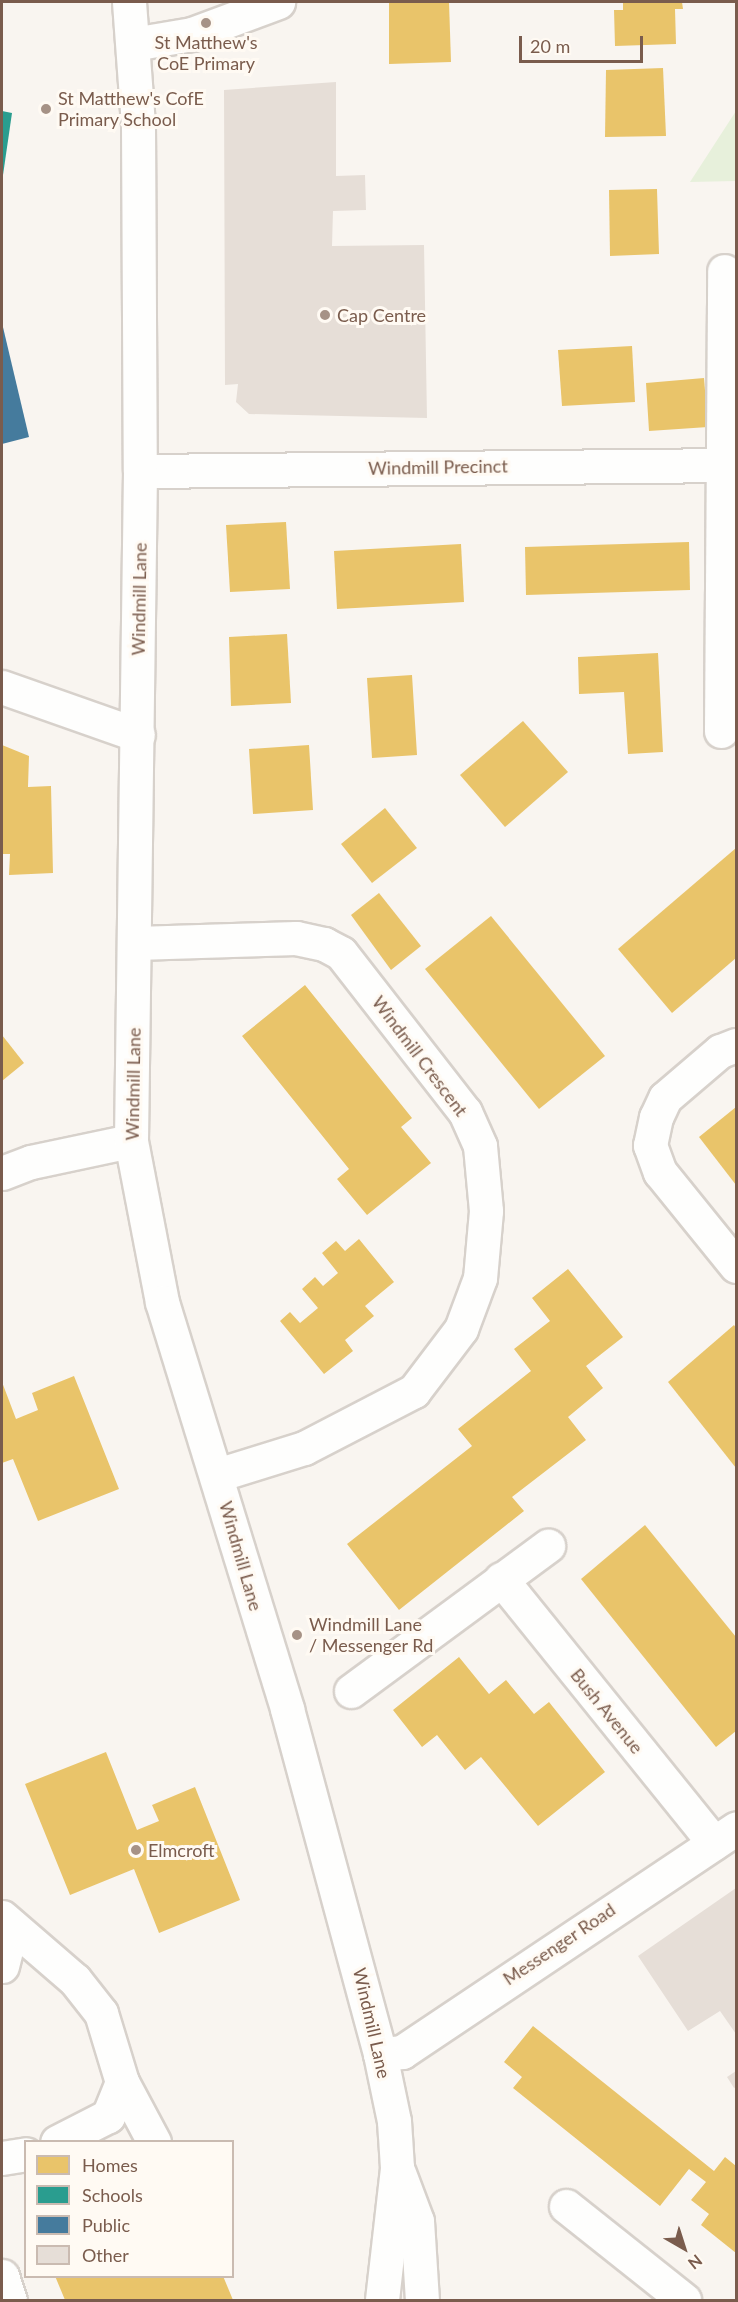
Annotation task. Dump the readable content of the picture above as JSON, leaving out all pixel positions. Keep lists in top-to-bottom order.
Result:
{
  "streets": {
    "street": [
      "Windmill Precinct",
      "Windmill Lane",
      "Windmill Crescent",
      "Bush Avenue",
      "Messenger Road"
    ]
  },
  "crossings": [
    ["Windmill Precinct", "Windmill Lane"],
    ["Windmill Lane", "Windmill Crescent"],
    ["Windmill Lane", "Messenger Road"],
    ["Bush Avenue", "Messenger Road"]
  ],
  "places": [
    "St Matthew's CoE Primary",
    "St Matthew's CofE Primary School",
    "Cap Centre",
    "Windmill Lane / Messenger Rd",
    "Elmcroft"
  ],
  "legend": [
    "Homes",
    "Schools",
    "Public",
    "Other"
  ],
  "scale_bar": "20 m",
  "north": "bottom right"
}
